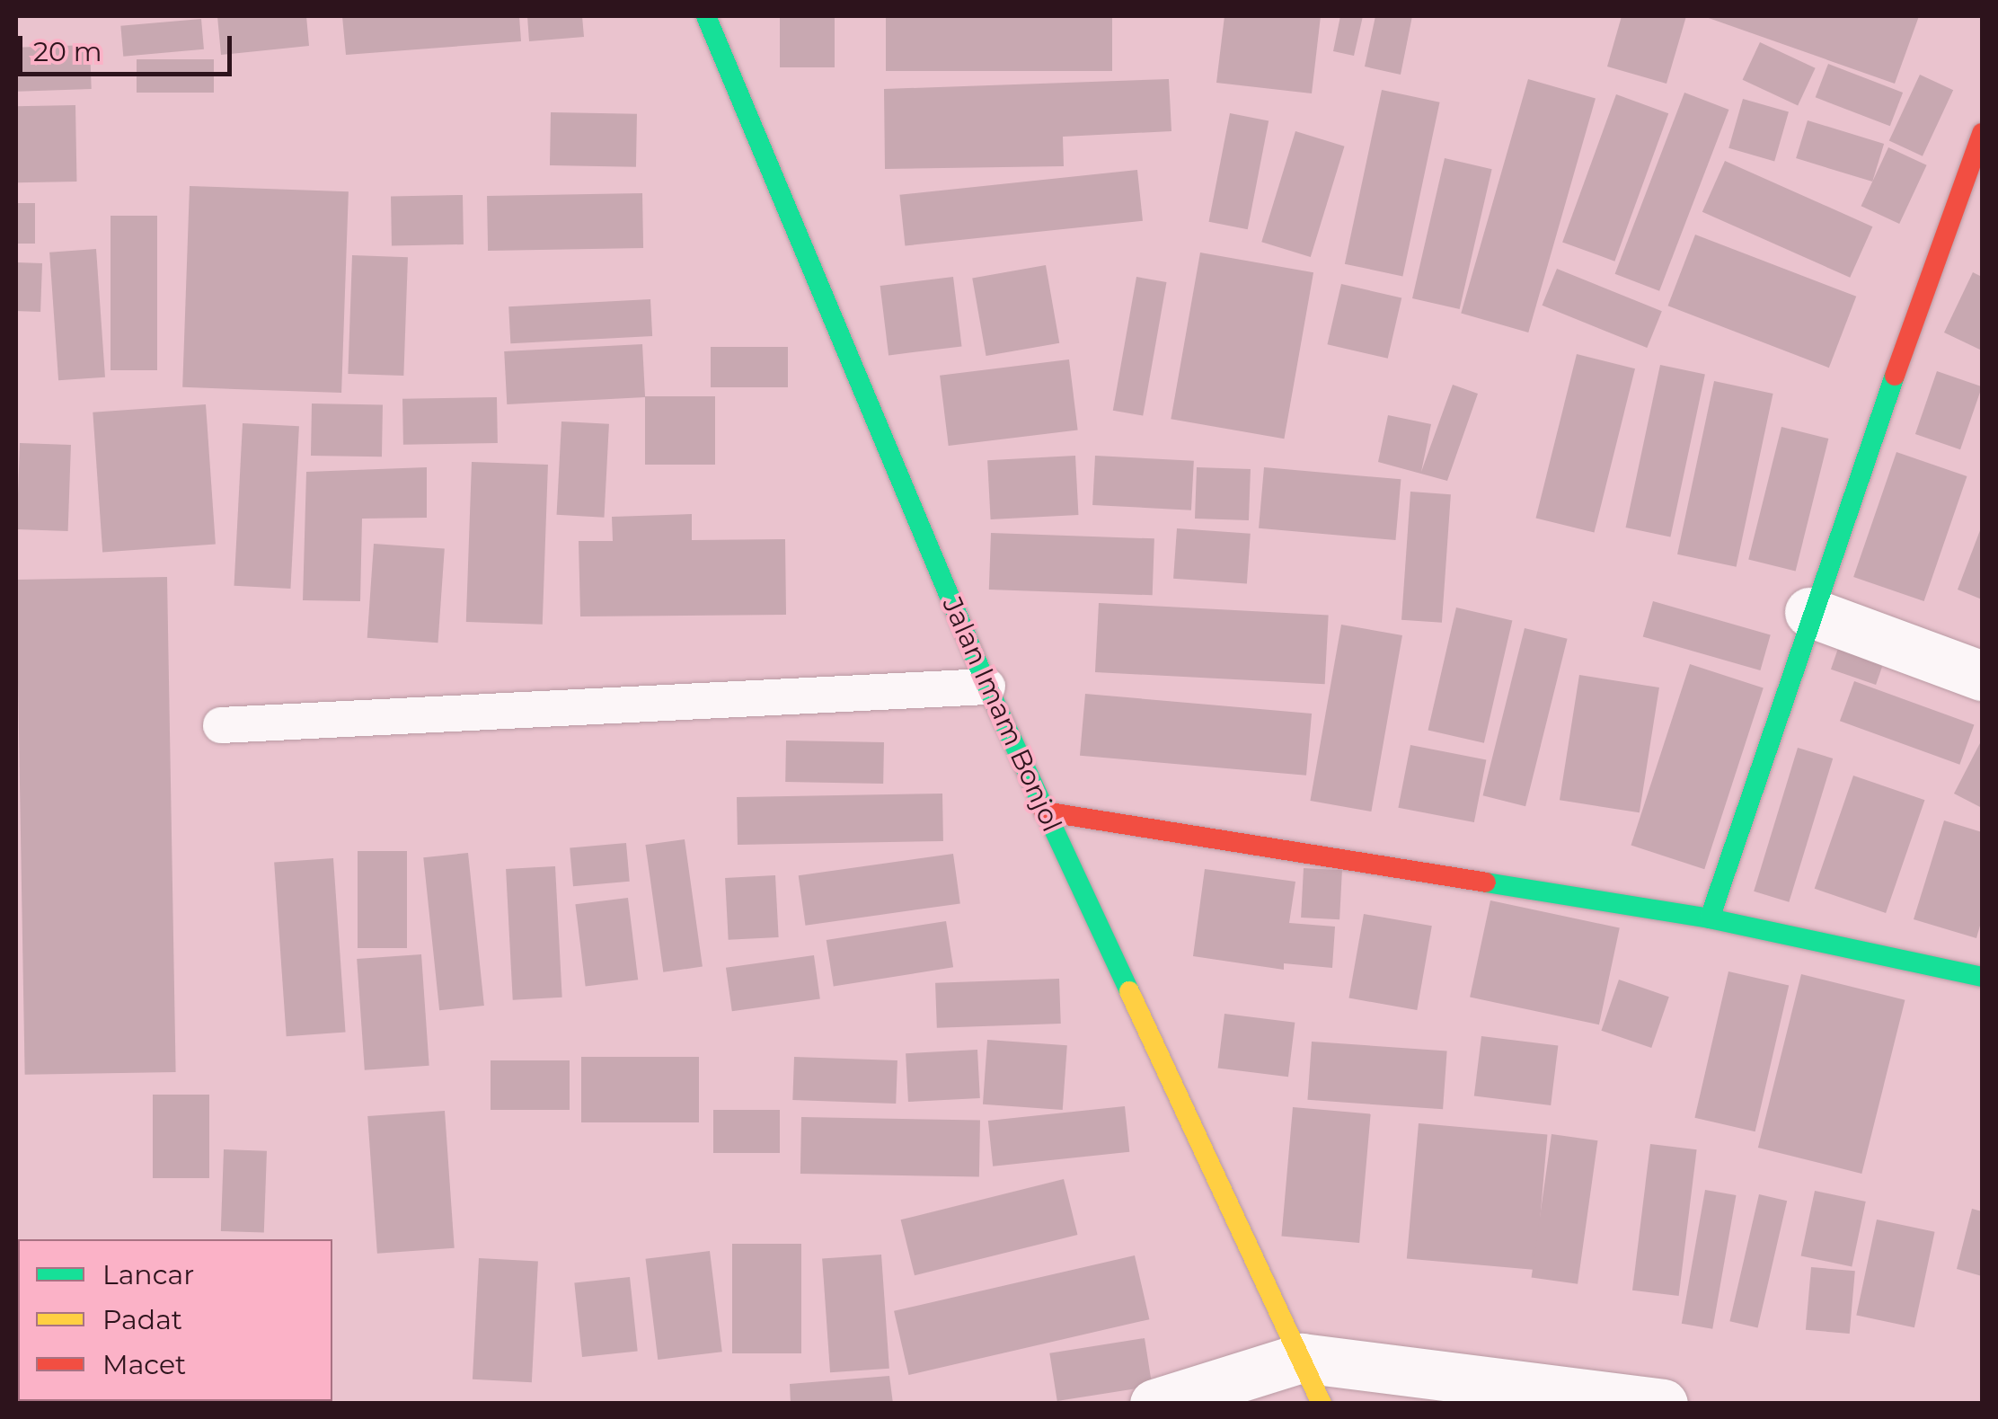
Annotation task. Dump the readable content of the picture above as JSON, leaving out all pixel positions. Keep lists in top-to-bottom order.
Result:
{
  "streets": {
    "street": ["Jalan Imam Bonjol"]
  },
  "legend": ["Lancar", "Padat", "Macet"],
  "scale_bar": "20 m"
}
